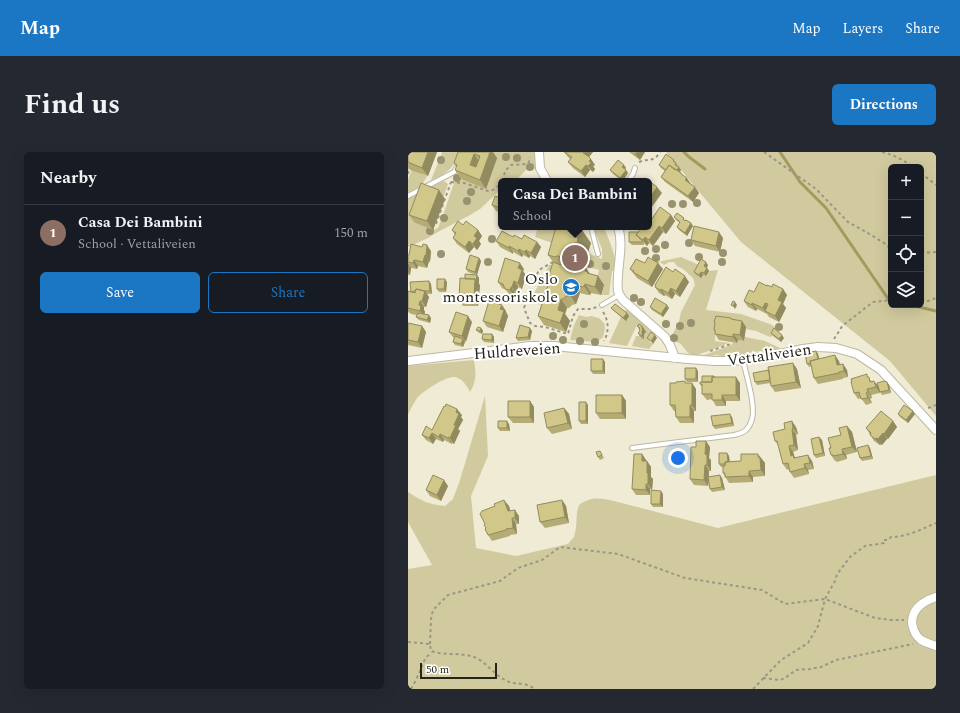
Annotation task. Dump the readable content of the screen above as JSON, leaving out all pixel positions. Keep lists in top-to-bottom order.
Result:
{
  "streets": {
    "street": ["Huldreveien", "Vettaliveien"]
  },
  "crossings": [
    ["Huldreveien", "Vettaliveien"]
  ],
  "places": {
    "school or university": ["Oslo montessoriskole"]
  },
  "scale_bar": "50 m",
  "page": {
    "header": "Map",
    "nav": ["Map", "Layers", "Share"],
    "title": "Find us",
    "buttons": [
      "Directions",
      ["Save", "Share"]
    ],
    "heading": "Nearby",
    "map_buttons": ["+", "−"],
    "popup": ["Casa Dei Bambini", "School"],
    "list": [
      {
        "mark": "1",
        "name": "Casa Dei Bambini",
        "note": "School · Vettaliveien",
        "value": "150 m"
      }
    ],
    "pins": "1",
    "scale": "50 m"
  }
}
